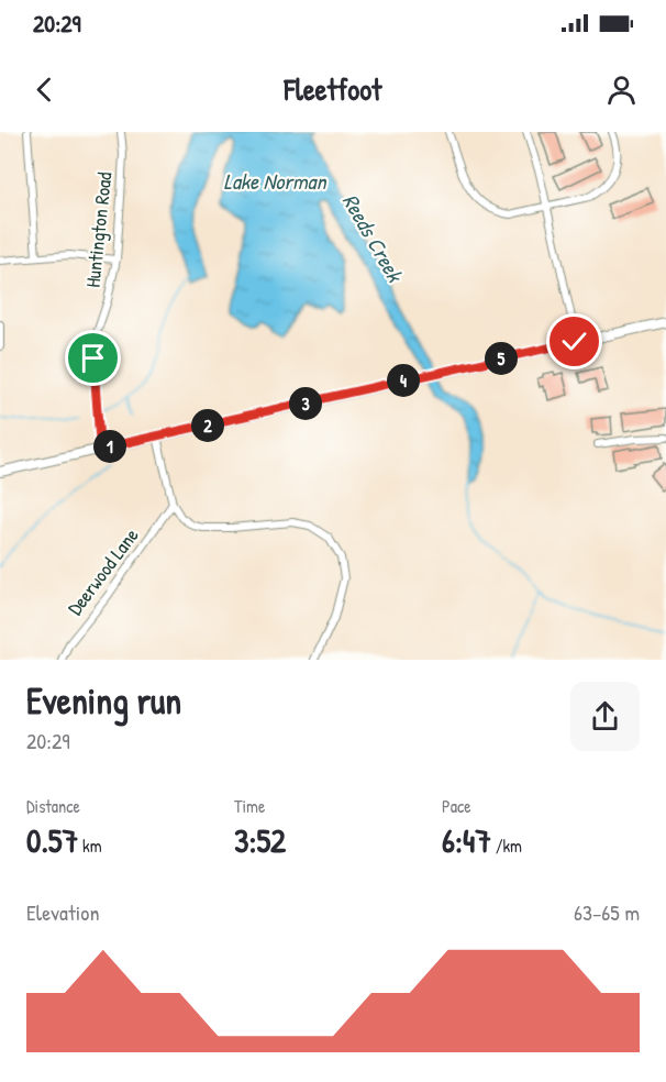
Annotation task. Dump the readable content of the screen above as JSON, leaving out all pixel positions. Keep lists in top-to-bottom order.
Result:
{
  "streets": {
    "street": ["Huntington Road", "Deerwood Lane"]
  },
  "water": ["Lake Norman", "Reeds Creek"],
  "page": {
    "status": "20:29",
    "header": "Fleetfoot",
    "pins": [
      "5",
      "4",
      "3",
      "2",
      "1"
    ],
    "heading": ["Evening run", "20:29"],
    "stats": [
      ["Distance", "0.57 km"],
      ["Time", "3:52"],
      ["Pace", "6:47 /km"]
    ],
    "chart": ["Elevation", "63–65 m"]
  }
}
